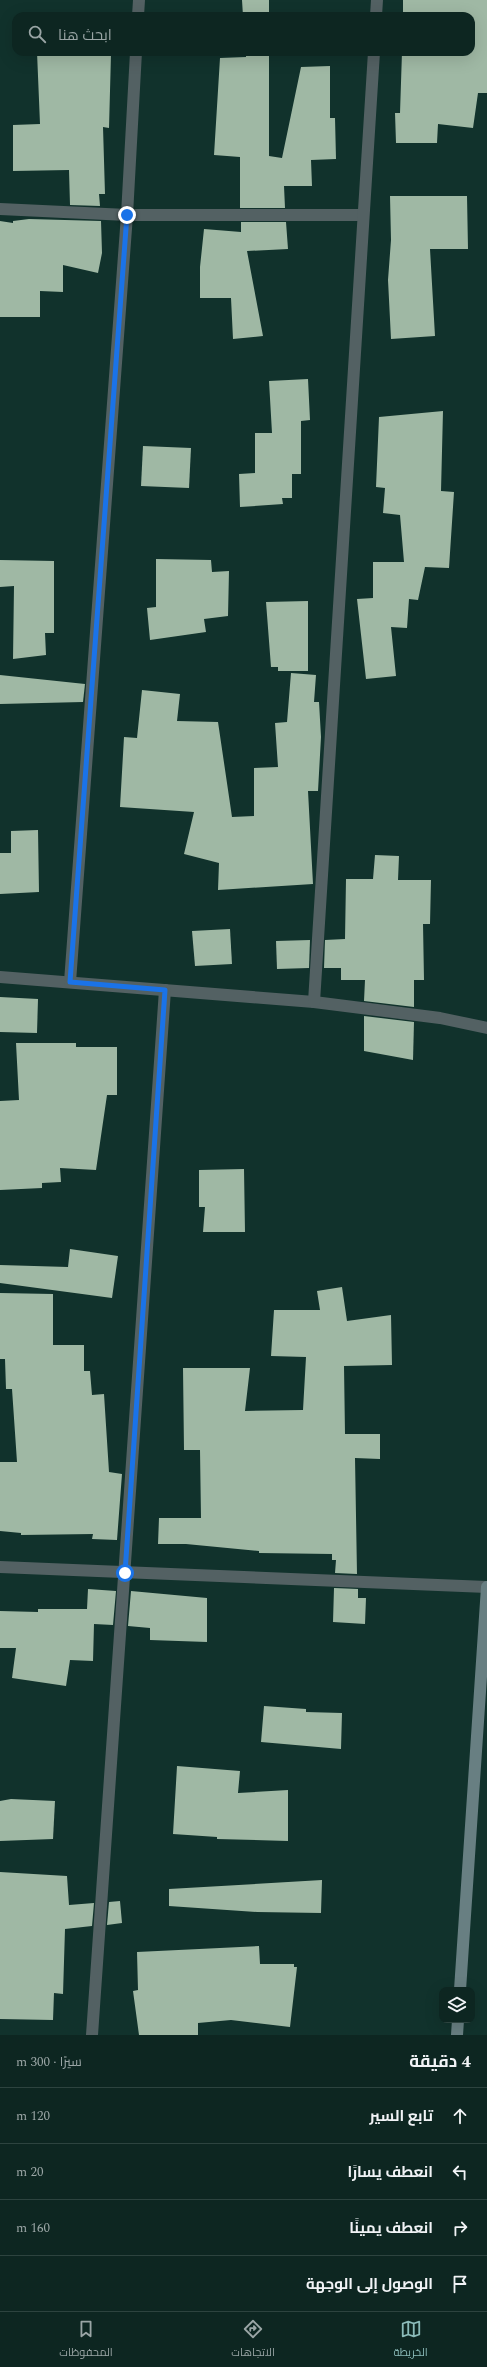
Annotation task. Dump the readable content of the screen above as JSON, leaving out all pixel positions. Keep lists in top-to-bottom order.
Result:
{
  "page": {
    "search": "ابحث هنا",
    "heading": ["4 دقيقة", "سيرًا · 300 m"],
    "list": [
      ["تابع السير", "120 m"],
      ["انعطف يسارًا", "20 m"],
      ["انعطف يمينًا", "160 m"],
      "الوصول إلى الوجهة"
    ],
    "nav": ["الخريطة", "الاتجاهات", "المحفوظات"]
  }
}
